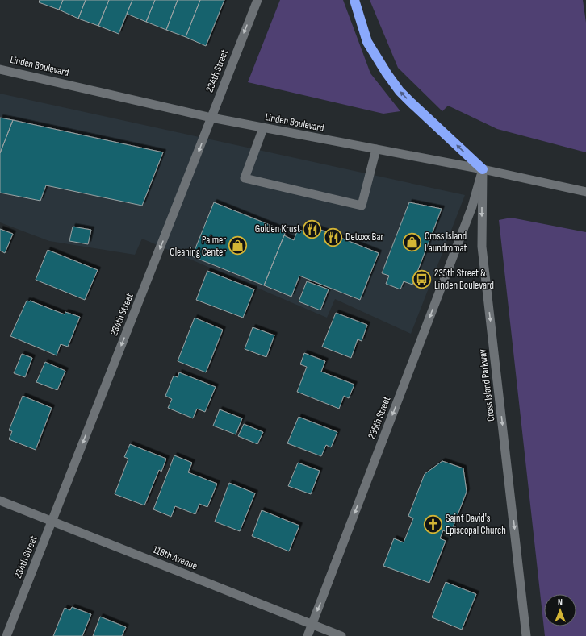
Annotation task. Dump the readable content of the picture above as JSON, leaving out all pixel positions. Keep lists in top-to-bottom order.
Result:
{
  "streets": {
    "street": [
      "Linden Boulevard",
      "234th Street",
      "Cross Island Parkway",
      "235th Street",
      "118th Avenue"
    ]
  },
  "crossings": [
    ["Linden Boulevard", "234th Street"],
    ["Linden Boulevard", "Cross Island Parkway"],
    ["Linden Boulevard", "235th Street"],
    ["234th Street", "118th Avenue"],
    ["Cross Island Parkway", "235th Street"],
    ["235th Street", "118th Avenue"]
  ],
  "one_way": ["234th Street", "Cross Island Parkway", "235th Street"],
  "places": {
    "restaurant": ["Golden Krust", "Detoxx Bar"],
    "shop": ["Cross Island Laundromat", "Palmer Cleaning Center"],
    "bus stop": ["235th Street & Linden Boulevard"],
    "church": ["Saint David's Episcopal Church"]
  },
  "north": "top"
}
